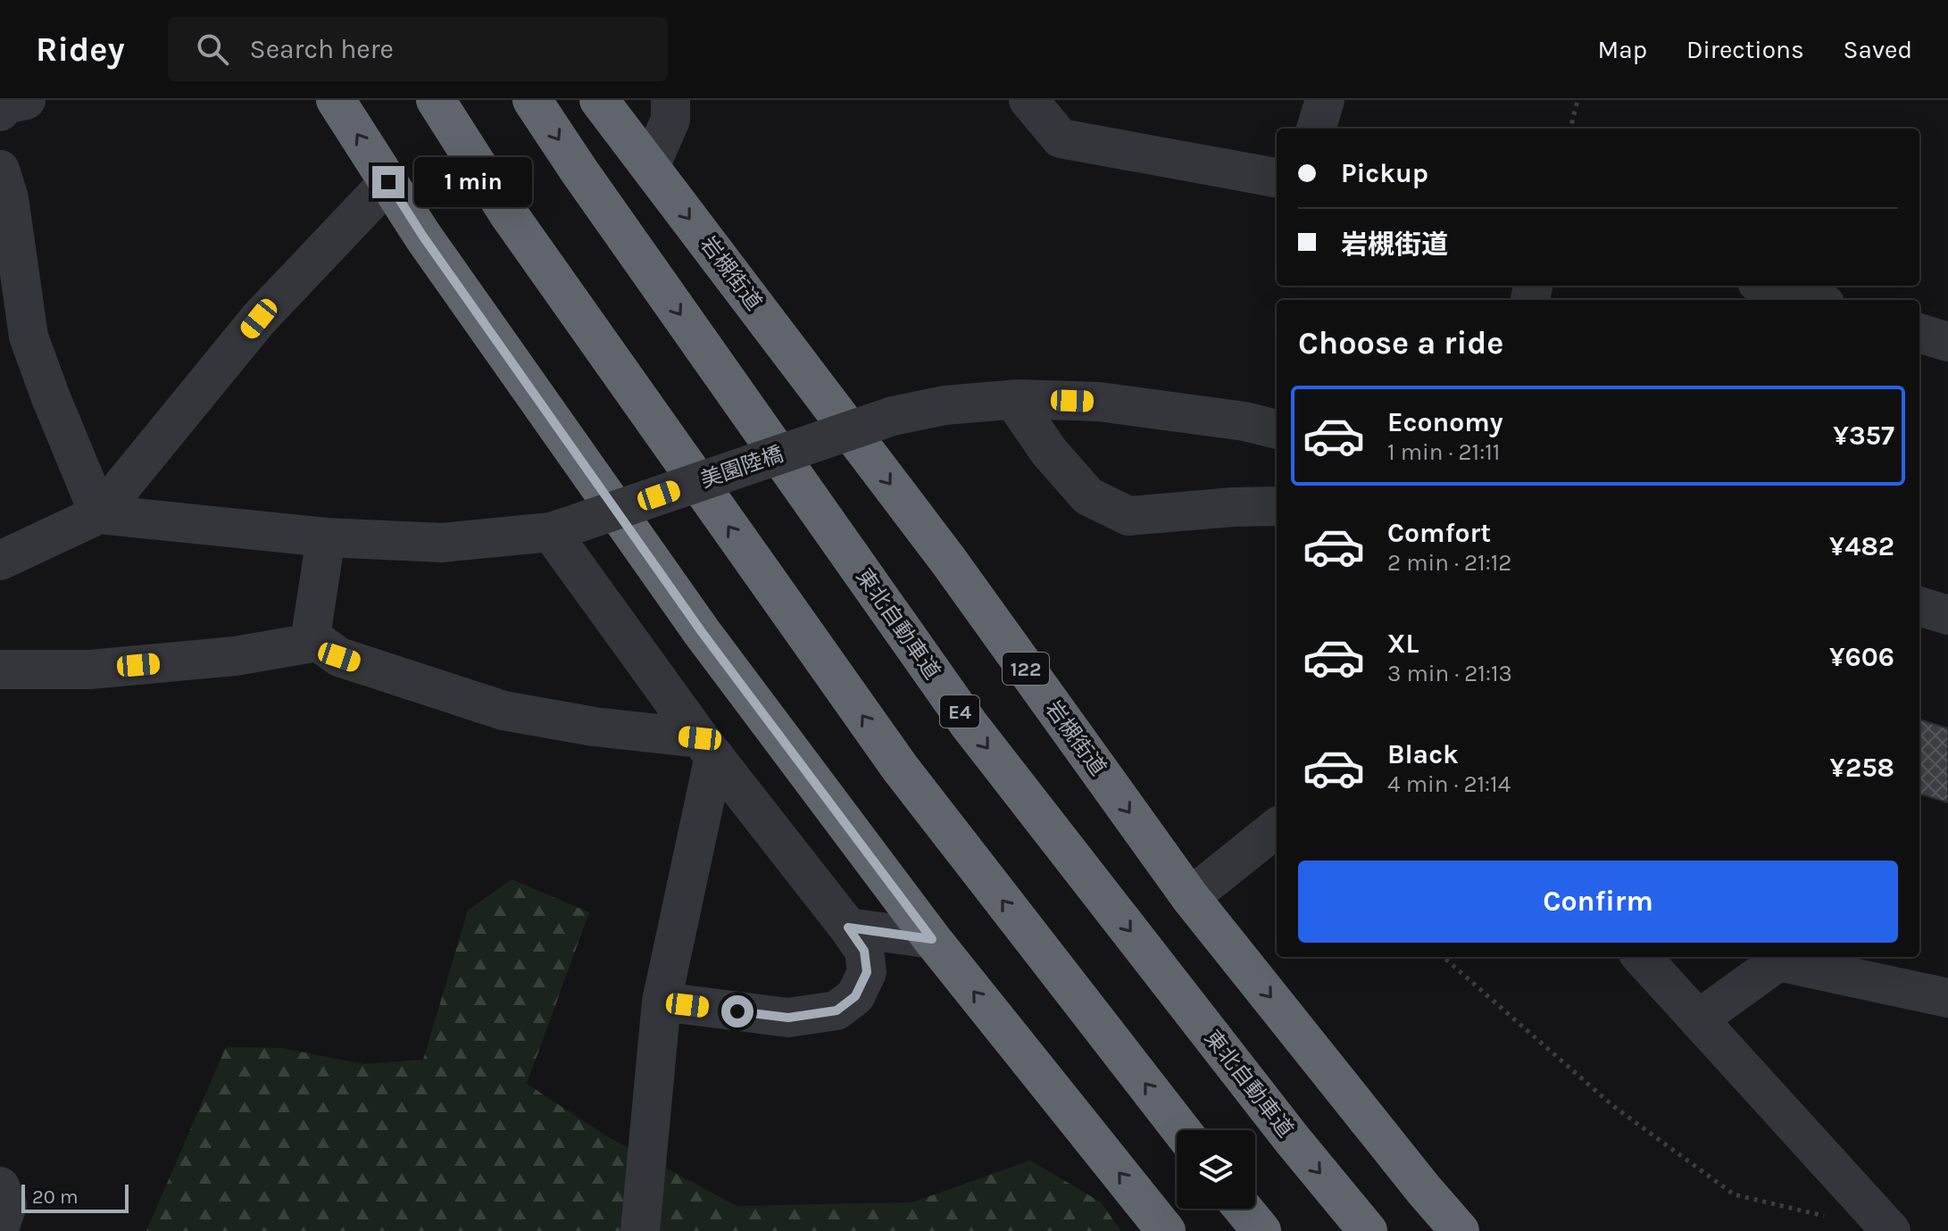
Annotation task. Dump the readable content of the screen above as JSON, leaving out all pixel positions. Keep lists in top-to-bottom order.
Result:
{
  "streets": {
    "highway": [
      "岩槻街道",
      "東北自動車道",
      "122",
      "E4"
    ],
    "street": ["美園陸橋"]
  },
  "scale_bar": "20 m",
  "page": {
    "header": "Ridey",
    "search": "Search here",
    "nav": ["Map", "Directions", "Saved"],
    "banner": ["Pickup", "岩槻街道"],
    "bubble": "1 min",
    "heading": "Choose a ride",
    "list": [
      {
        "name": "Economy",
        "note": "1 min · 21:11",
        "value": "¥357"
      },
      {
        "name": "Comfort",
        "note": "2 min · 21:12",
        "value": "¥482"
      },
      {
        "name": "XL",
        "note": "3 min · 21:13",
        "value": "¥606"
      },
      {
        "name": "Black",
        "note": "4 min · 21:14",
        "value": "¥258"
      }
    ],
    "buttons": "Confirm",
    "scale": "20 m"
  }
}
